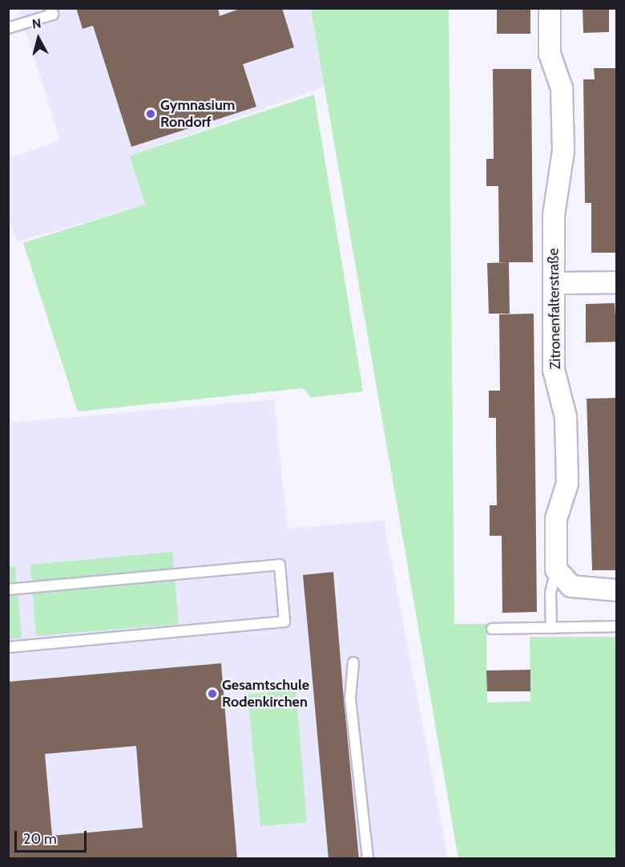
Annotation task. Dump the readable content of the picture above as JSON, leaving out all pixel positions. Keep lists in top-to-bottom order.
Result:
{
  "streets": {
    "street": ["Zitronenfalterstraße"]
  },
  "places": ["Gymnasium Rondorf", "Gesamtschule Rodenkirchen"],
  "scale_bar": "20 m",
  "north": "top"
}
